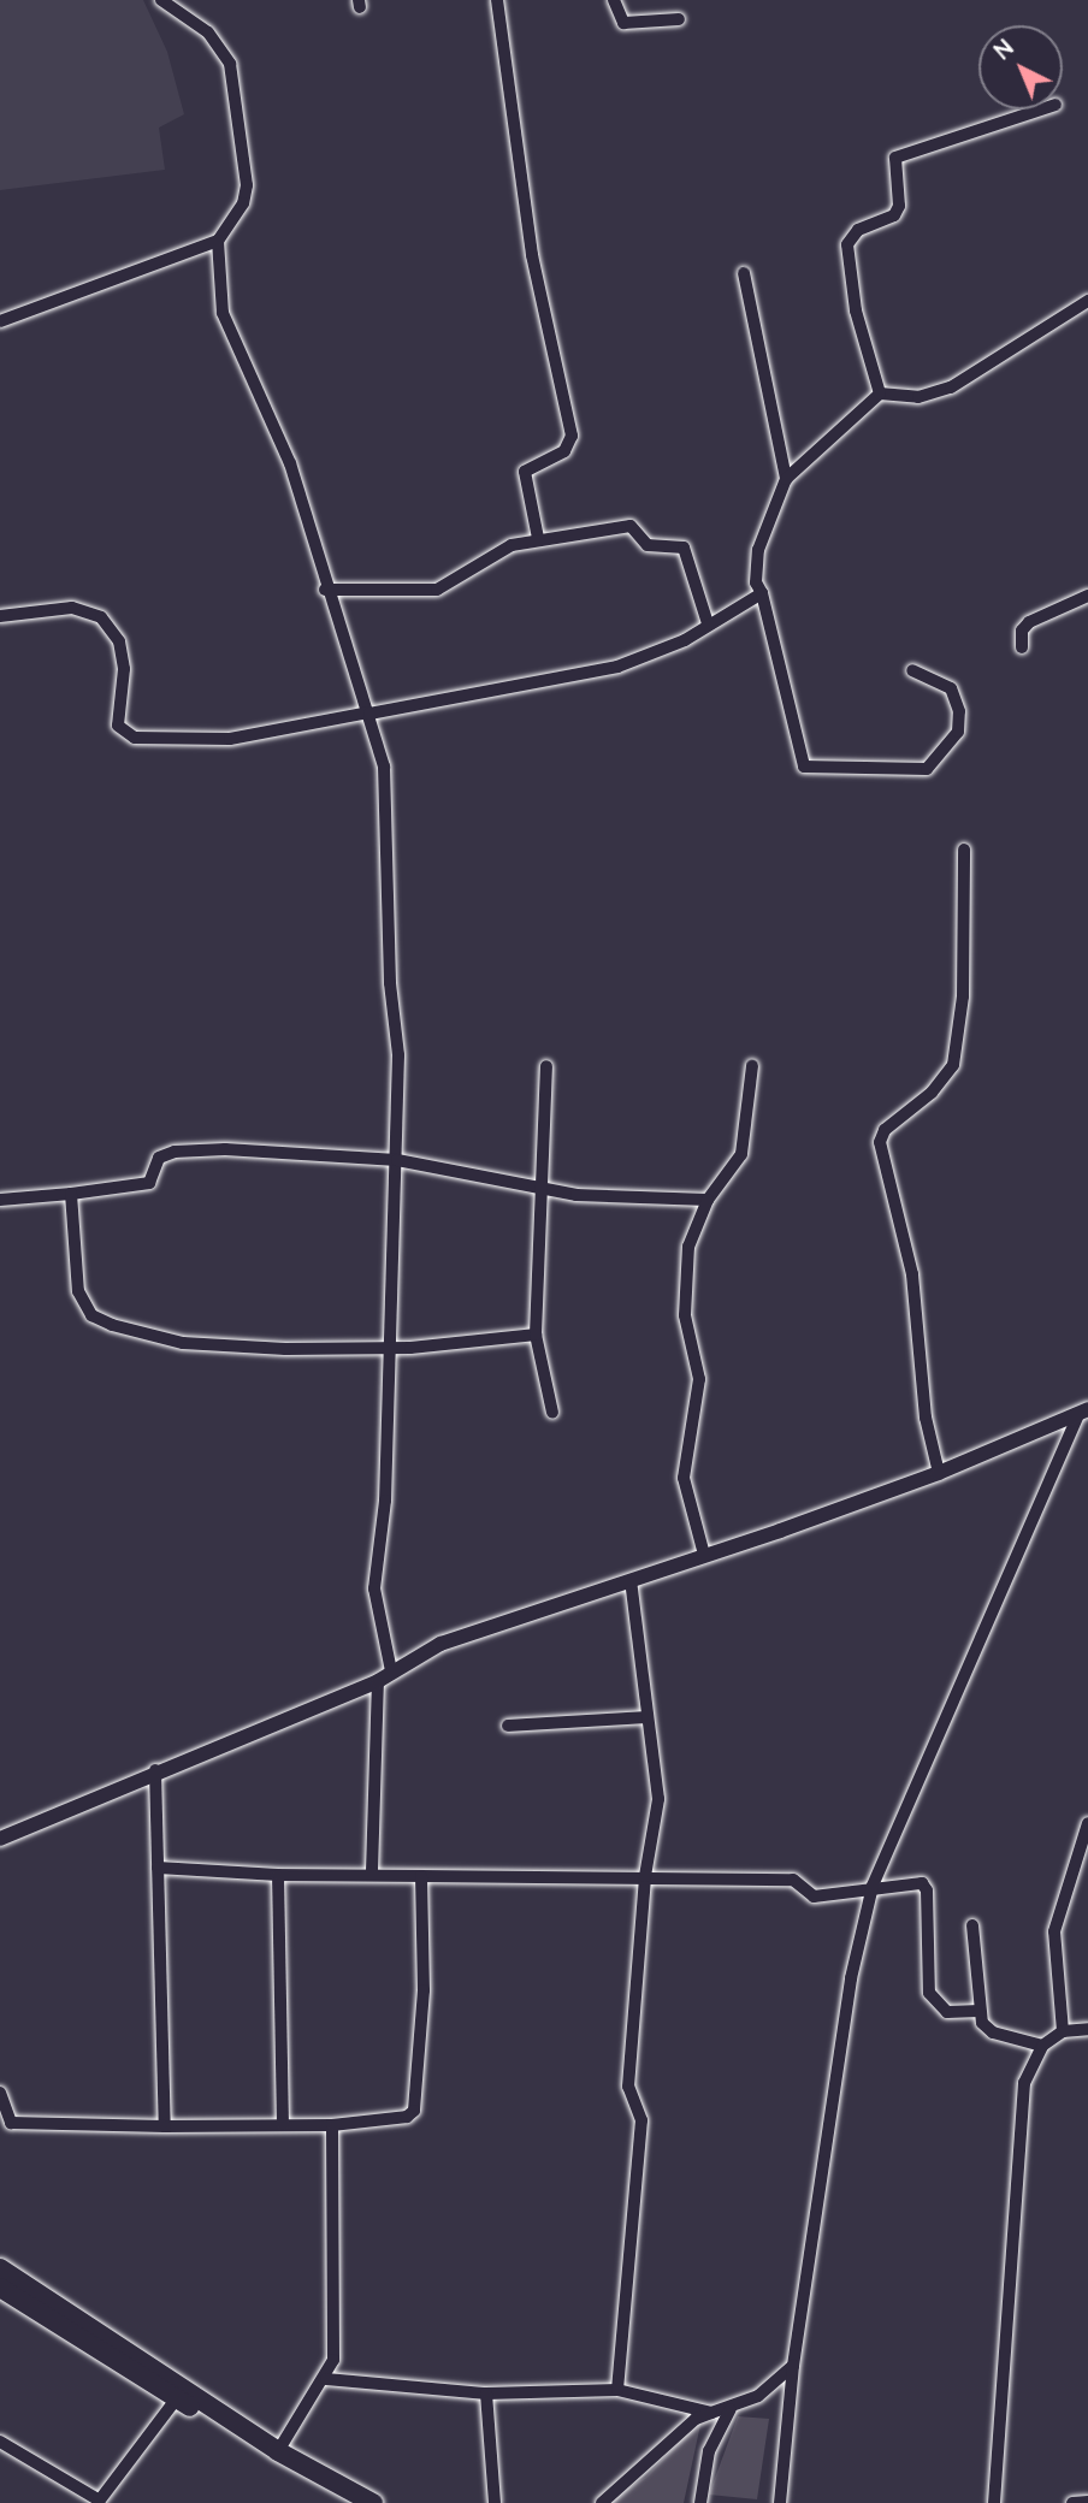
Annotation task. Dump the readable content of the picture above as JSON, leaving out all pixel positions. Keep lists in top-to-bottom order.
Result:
{
  "north": "top left"
}
